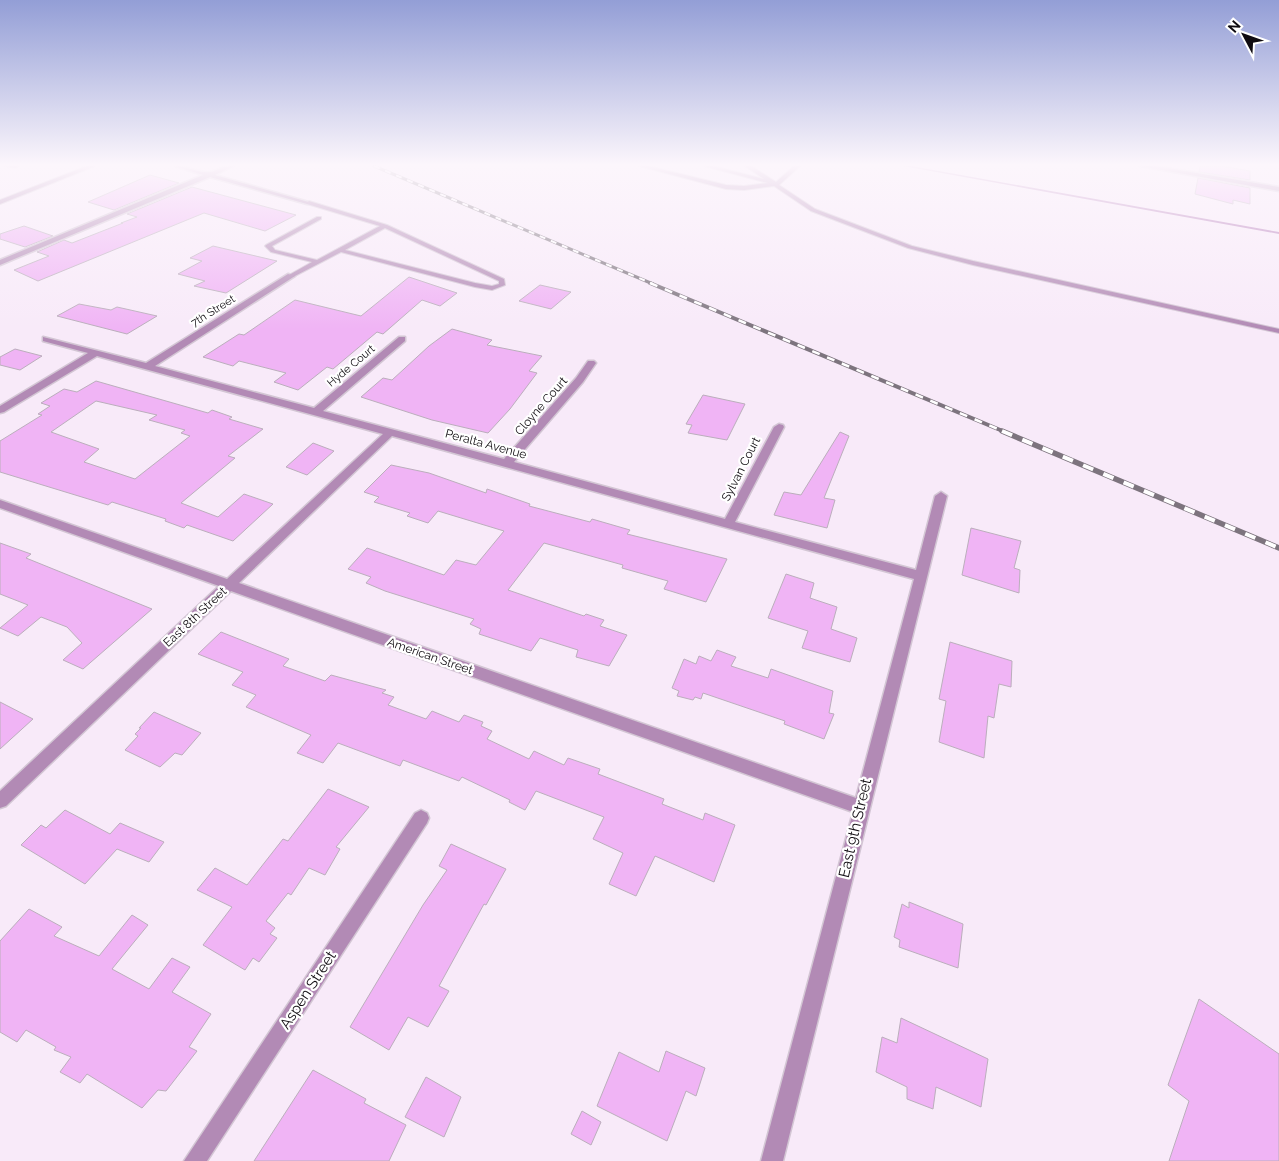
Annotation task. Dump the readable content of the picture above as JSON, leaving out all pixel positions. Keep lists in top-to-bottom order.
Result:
{
  "streets": {
    "street": [
      "7th Street",
      "Hyde Court",
      "Cloyne Court",
      "Peralta Avenue",
      "Sylvan Court",
      "East 8th Street",
      "American Street",
      "East 9th Street",
      "Aspen Street"
    ]
  },
  "crossings": [
    ["7th Street", "Peralta Avenue"],
    ["Hyde Court", "Peralta Avenue"],
    ["Cloyne Court", "Peralta Avenue"],
    ["Peralta Avenue", "Sylvan Court"],
    ["Peralta Avenue", "East 8th Street"],
    ["Peralta Avenue", "East 9th Street"],
    ["East 8th Street", "American Street"],
    ["American Street", "East 9th Street"]
  ],
  "north": "top left"
}
